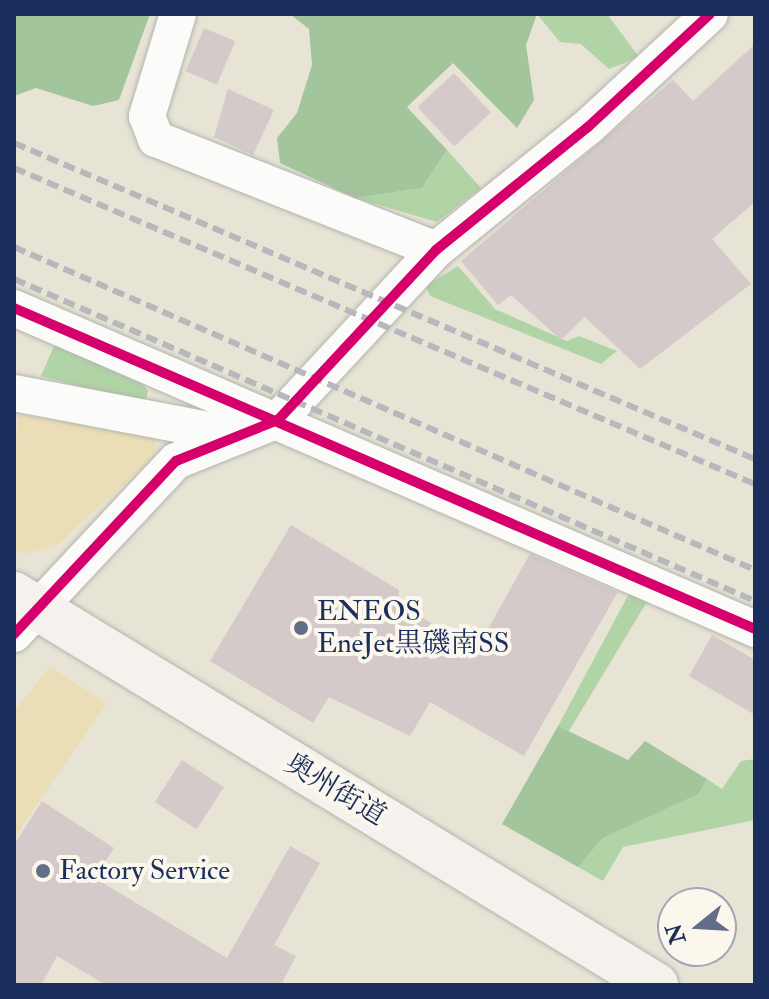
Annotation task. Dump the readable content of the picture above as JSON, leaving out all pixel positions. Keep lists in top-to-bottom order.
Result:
{
  "streets": {
    "main road": ["奥州街道"]
  },
  "places": ["ENEOS EneJet黒磯南SS", "Factory Service"],
  "north": "left"
}
